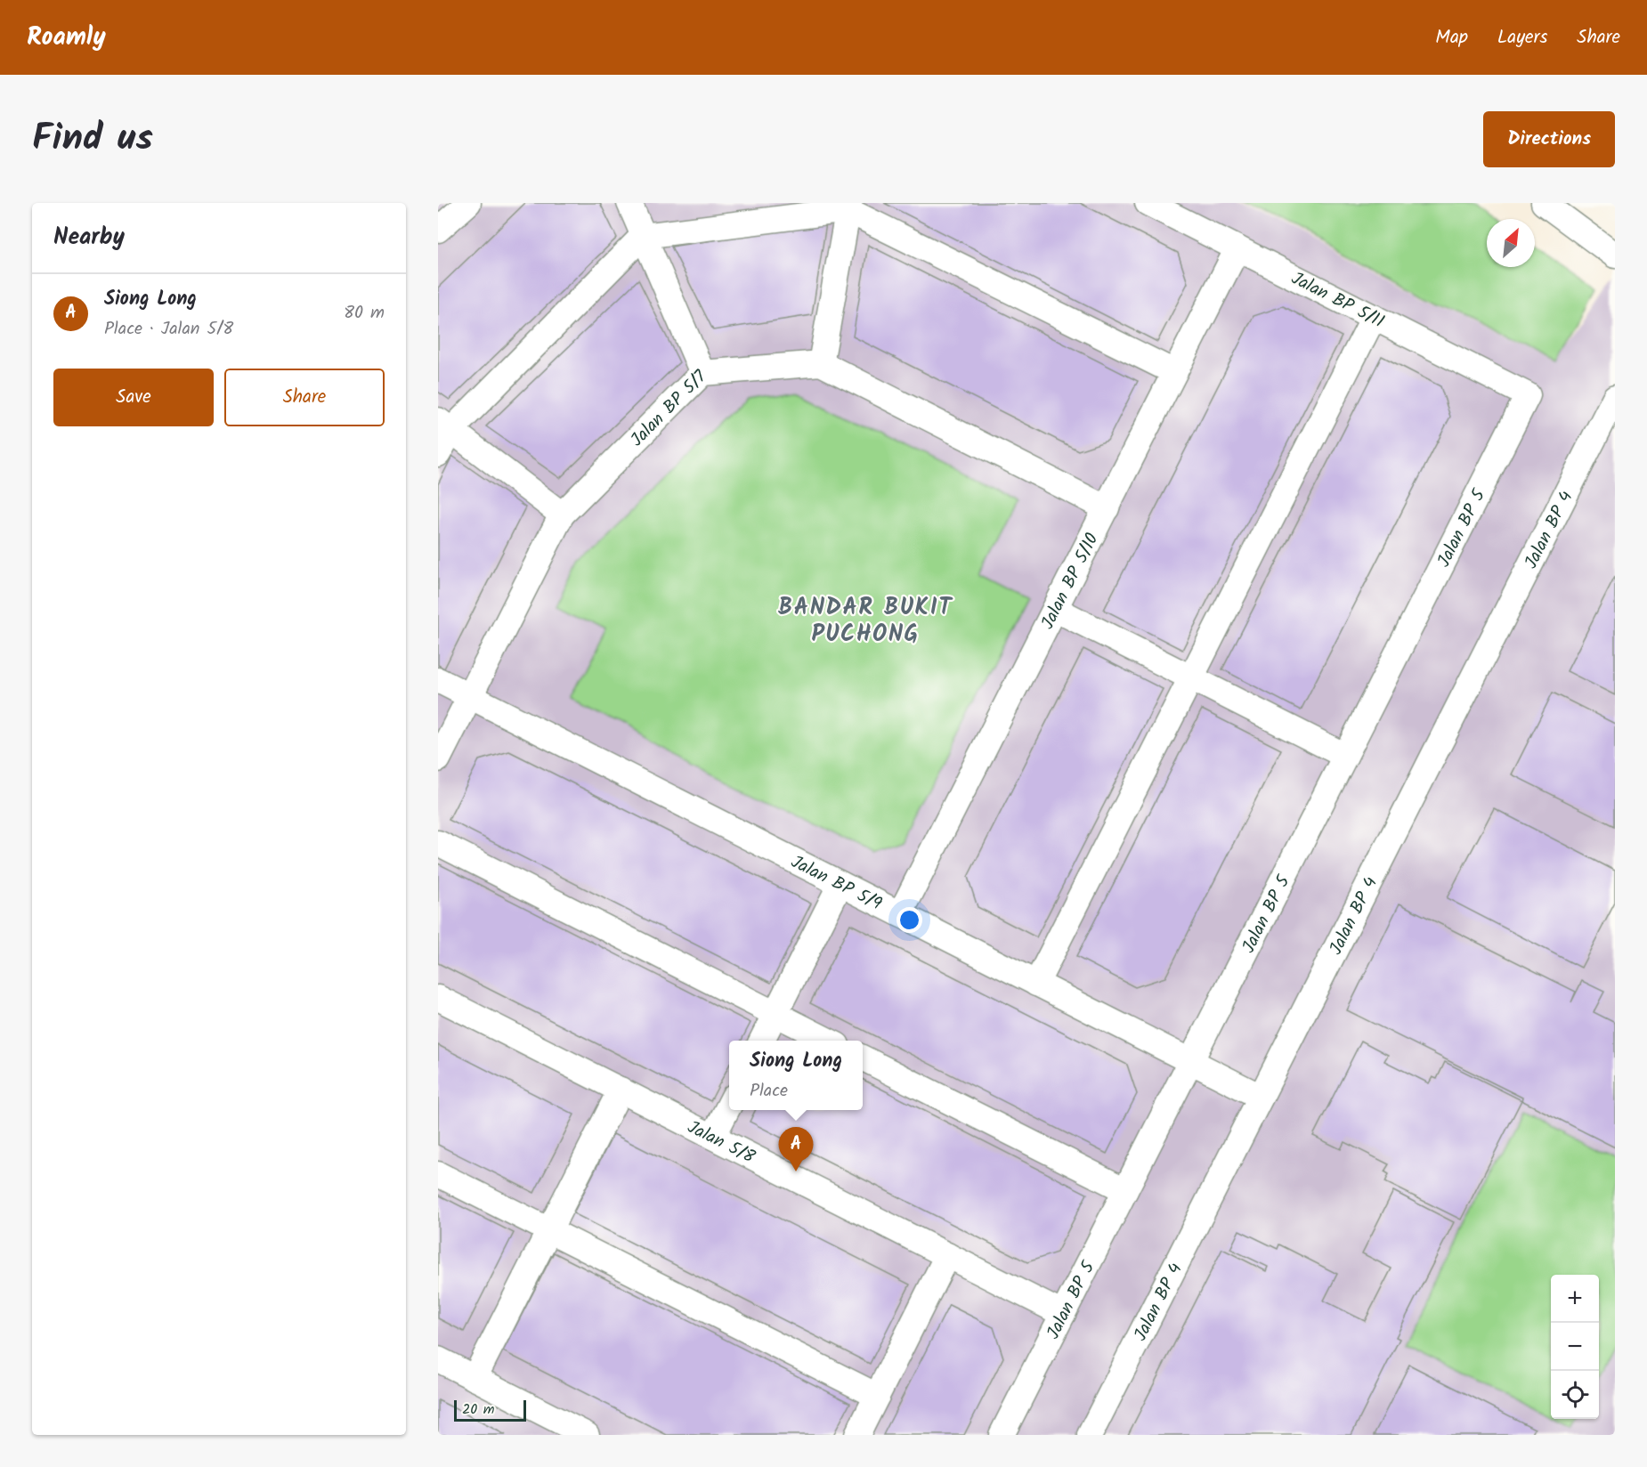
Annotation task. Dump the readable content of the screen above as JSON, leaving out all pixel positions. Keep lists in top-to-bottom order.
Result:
{
  "streets": {
    "street": [
      "Jalan BP 5/11",
      "Jalan BP 5/7",
      "Jalan BP 5",
      "Jalan BP 4",
      "Jalan BP 5/10",
      "Jalan BP 5/9",
      "Jalan 5/8"
    ]
  },
  "crossings": [
    ["Jalan BP 5/11", "Jalan BP 5"],
    ["Jalan BP 5/11", "Jalan BP 5/10"],
    ["Jalan BP 5/7", "Jalan BP 5/9"],
    ["Jalan BP 5", "Jalan BP 5/9"],
    ["Jalan BP 5", "Jalan 5/8"],
    ["Jalan BP 4", "Jalan BP 5/9"],
    ["Jalan BP 5/10", "Jalan BP 5/9"]
  ],
  "districts": ["BANDAR BUKIT PUCHONG"],
  "scale_bar": "20 m",
  "north": "top right",
  "page": {
    "header": "Roamly",
    "nav": ["Map", "Layers", "Share"],
    "title": "Find us",
    "buttons": [
      "Directions",
      ["Save", "Share"]
    ],
    "heading": "Nearby",
    "list": [
      {
        "mark": "A",
        "name": "Siong Long",
        "note": "Place · Jalan 5/8",
        "value": "80 m"
      }
    ],
    "popup": ["Siong Long", "Place"],
    "pins": "A",
    "map_buttons": ["+", "−"],
    "scale": "20 m"
  }
}
